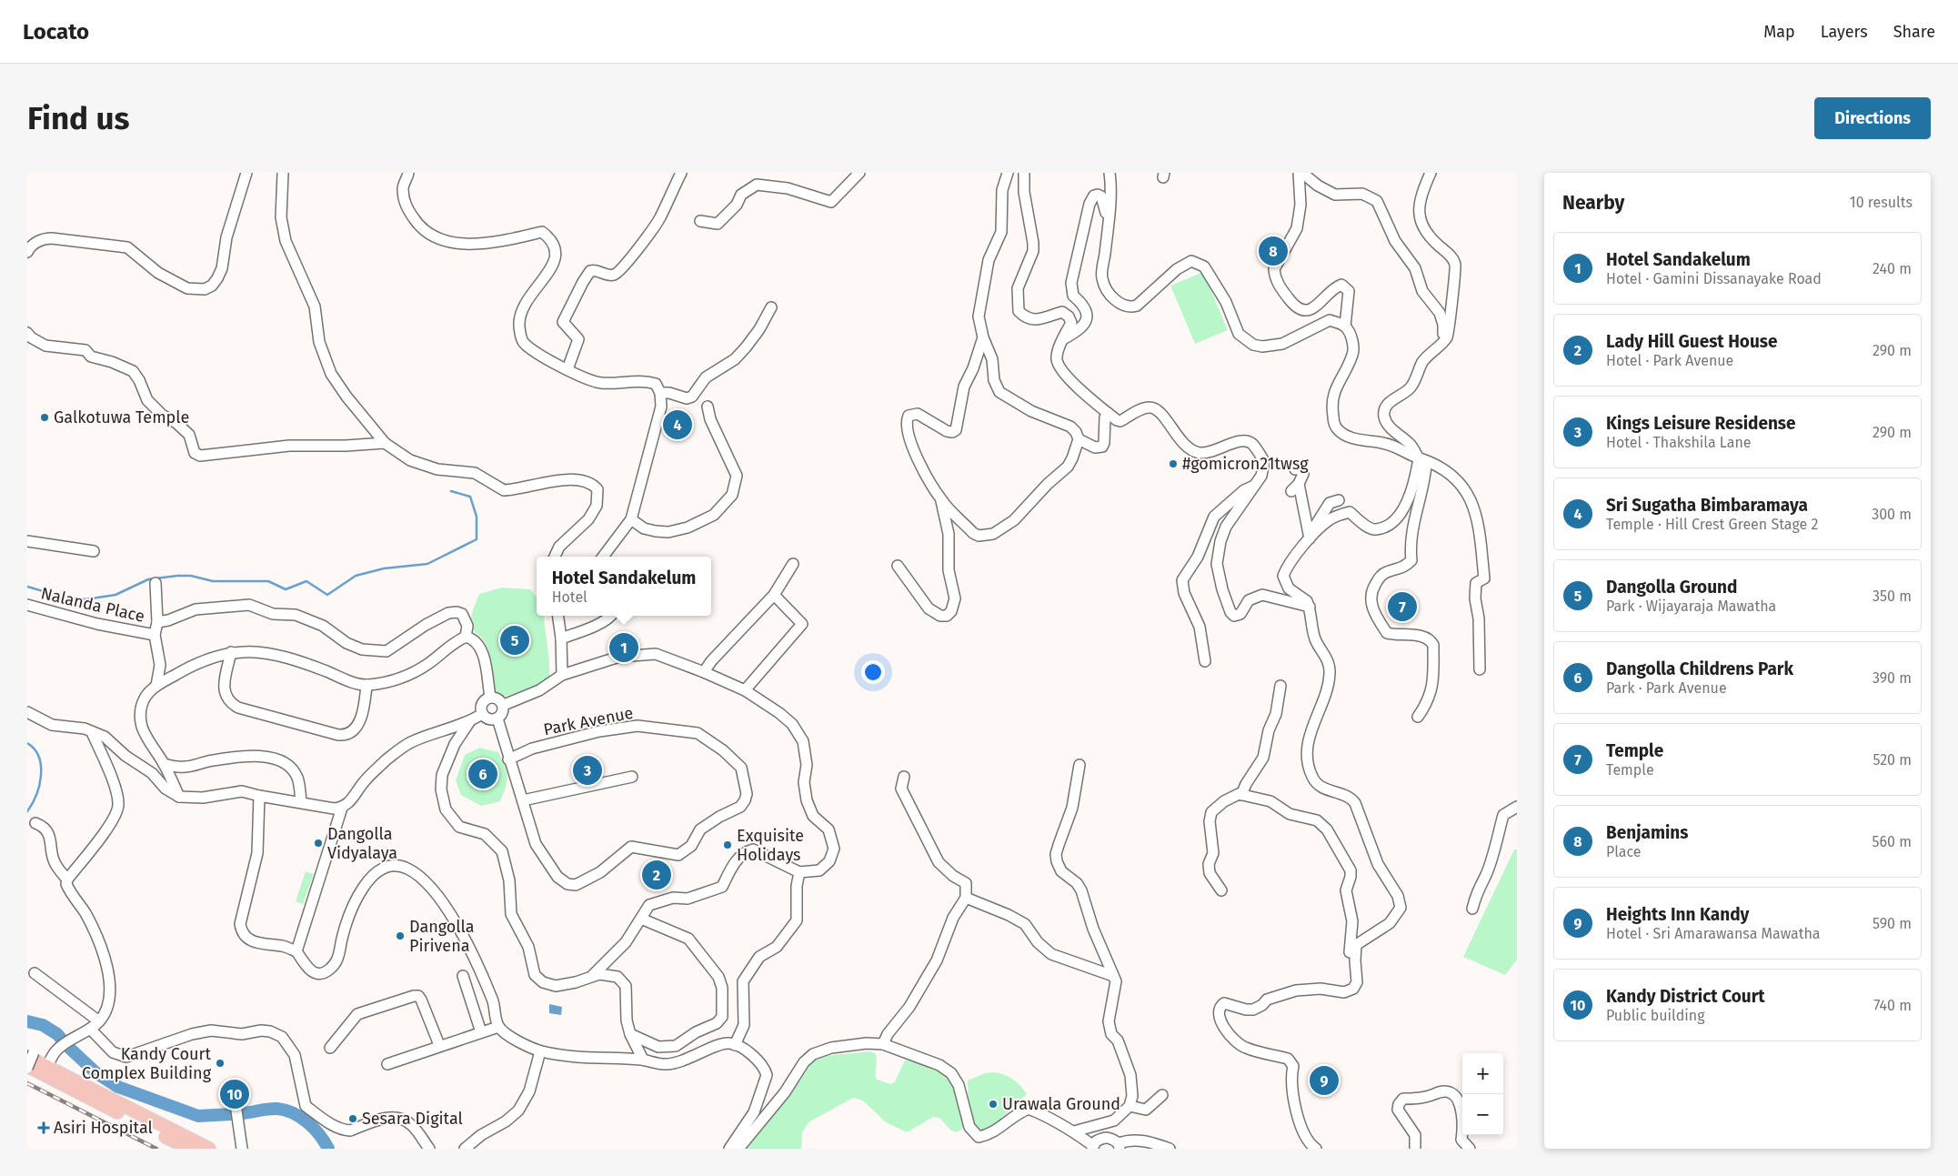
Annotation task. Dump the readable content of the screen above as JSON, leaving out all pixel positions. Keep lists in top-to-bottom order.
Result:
{
  "streets": {
    "street": ["Nalanda Place", "Park Avenue"]
  },
  "places": {
    "other": [
      "Galkotuwa Temple",
      "#gomicron21twsg",
      "Dangolla Vidyalaya",
      "Exquisite Holidays",
      "Dangolla Pirivena",
      "Kandy Court Complex Building",
      "Urawala Ground",
      "Sesara Digital"
    ],
    "health": ["Asiri Hospital"]
  },
  "page": {
    "header": "Locato",
    "nav": ["Map", "Layers", "Share"],
    "buttons": "Directions",
    "title": "Find us",
    "heading": ["Nearby", "10 results"],
    "list": [
      {
        "mark": "1",
        "name": "Hotel Sandakelum",
        "note": "Hotel · Gamini Dissanayake Road",
        "value": "240 m"
      },
      {
        "mark": "2",
        "name": "Lady Hill Guest House",
        "note": "Hotel · Park Avenue",
        "value": "290 m"
      },
      {
        "mark": "3",
        "name": "Kings Leisure Residense",
        "note": "Hotel · Thakshila Lane",
        "value": "290 m"
      },
      {
        "mark": "4",
        "name": "Sri Sugatha Bimbaramaya",
        "note": "Temple · Hill Crest Green Stage 2",
        "value": "300 m"
      },
      {
        "mark": "5",
        "name": "Dangolla Ground",
        "note": "Park · Wijayaraja Mawatha",
        "value": "350 m"
      },
      {
        "mark": "6",
        "name": "Dangolla Childrens Park",
        "note": "Park · Park Avenue",
        "value": "390 m"
      },
      {
        "mark": "7",
        "name": "Temple",
        "note": "Temple",
        "value": "520 m"
      },
      {
        "mark": "8",
        "name": "Benjamins",
        "note": "Place",
        "value": "560 m"
      },
      {
        "mark": "9",
        "name": "Heights Inn Kandy",
        "note": "Hotel · Sri Amarawansa Mawatha",
        "value": "590 m"
      },
      {
        "mark": "10",
        "name": "Kandy District Court",
        "note": "Public building",
        "value": "740 m"
      }
    ],
    "pins": [
      "8",
      "4",
      "7",
      "5",
      "1",
      "3",
      "6",
      "2",
      "9",
      "10"
    ],
    "popup": ["Hotel Sandakelum", "Hotel"],
    "map_buttons": ["+", "−"]
  }
}
